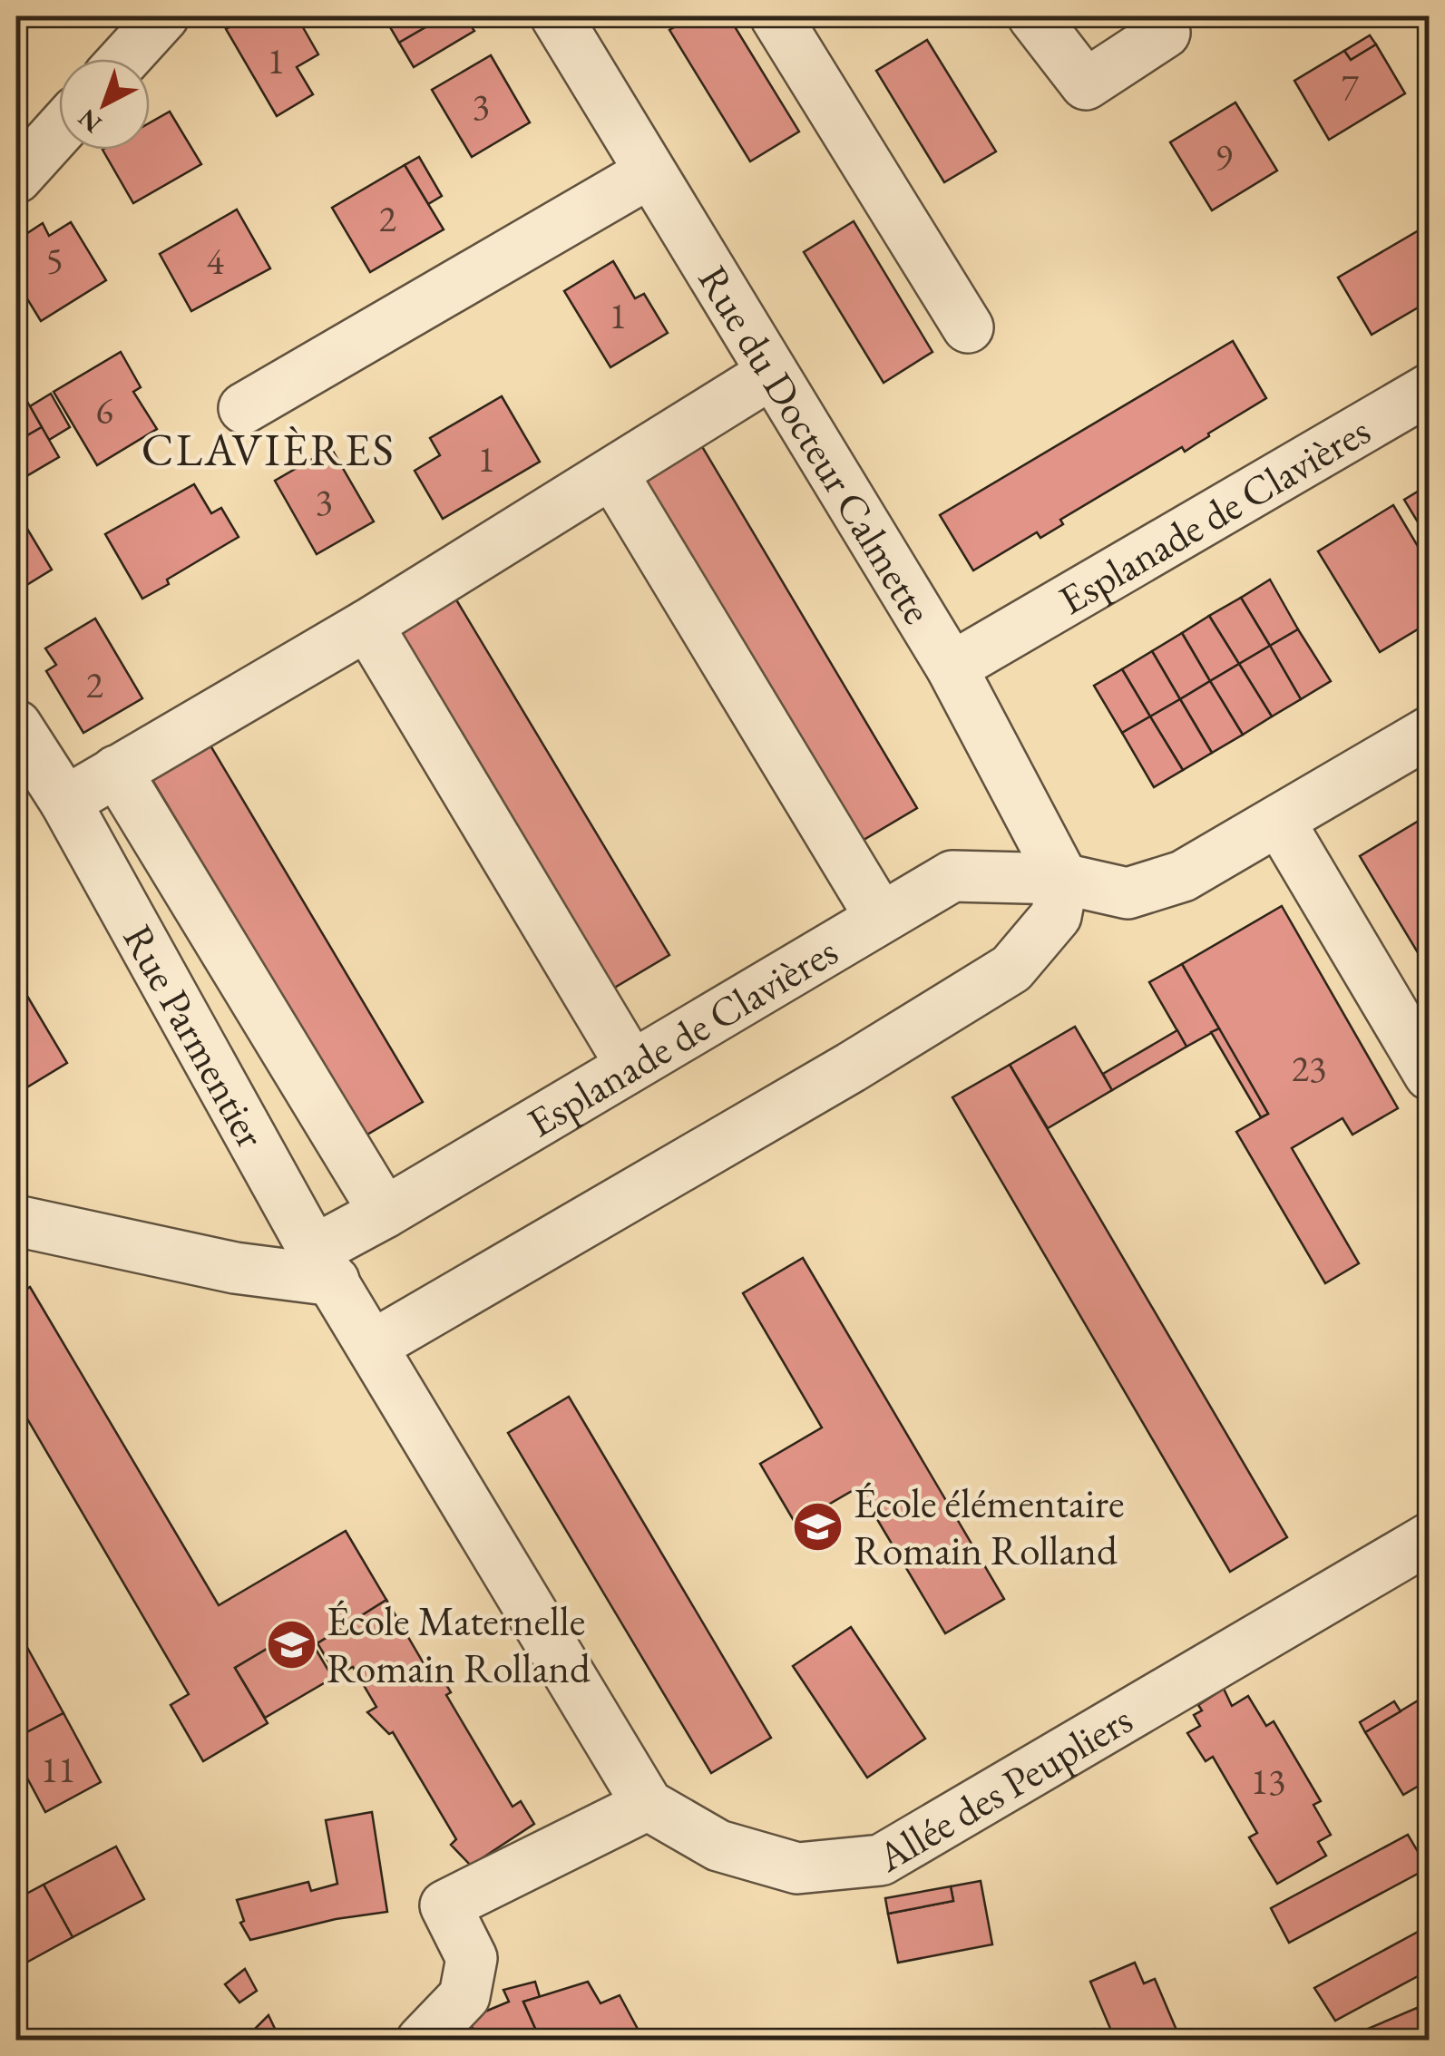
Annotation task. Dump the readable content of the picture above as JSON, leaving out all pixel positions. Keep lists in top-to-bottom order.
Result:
{
  "streets": {
    "street": [
      "Rue du Docteur Calmette",
      "Esplanade de Clavières",
      "Rue Parmentier",
      "Allée des Peupliers"
    ]
  },
  "crossings": [
    ["Rue du Docteur Calmette", "Esplanade de Clavières"],
    ["Esplanade de Clavières", "Rue Parmentier"],
    ["Rue Parmentier", "Allée des Peupliers"]
  ],
  "districts": ["CLAVIÈRES"],
  "places": {
    "school or university": ["École élémentaire Romain Rolland", "École Maternelle Romain Rolland"]
  },
  "house_numbers": [
    "1",
    "7",
    "3",
    "9",
    "2",
    "5",
    "4",
    "1",
    "6",
    "1",
    "3",
    "2",
    "23",
    "11",
    "13"
  ],
  "north": "bottom left"
}
